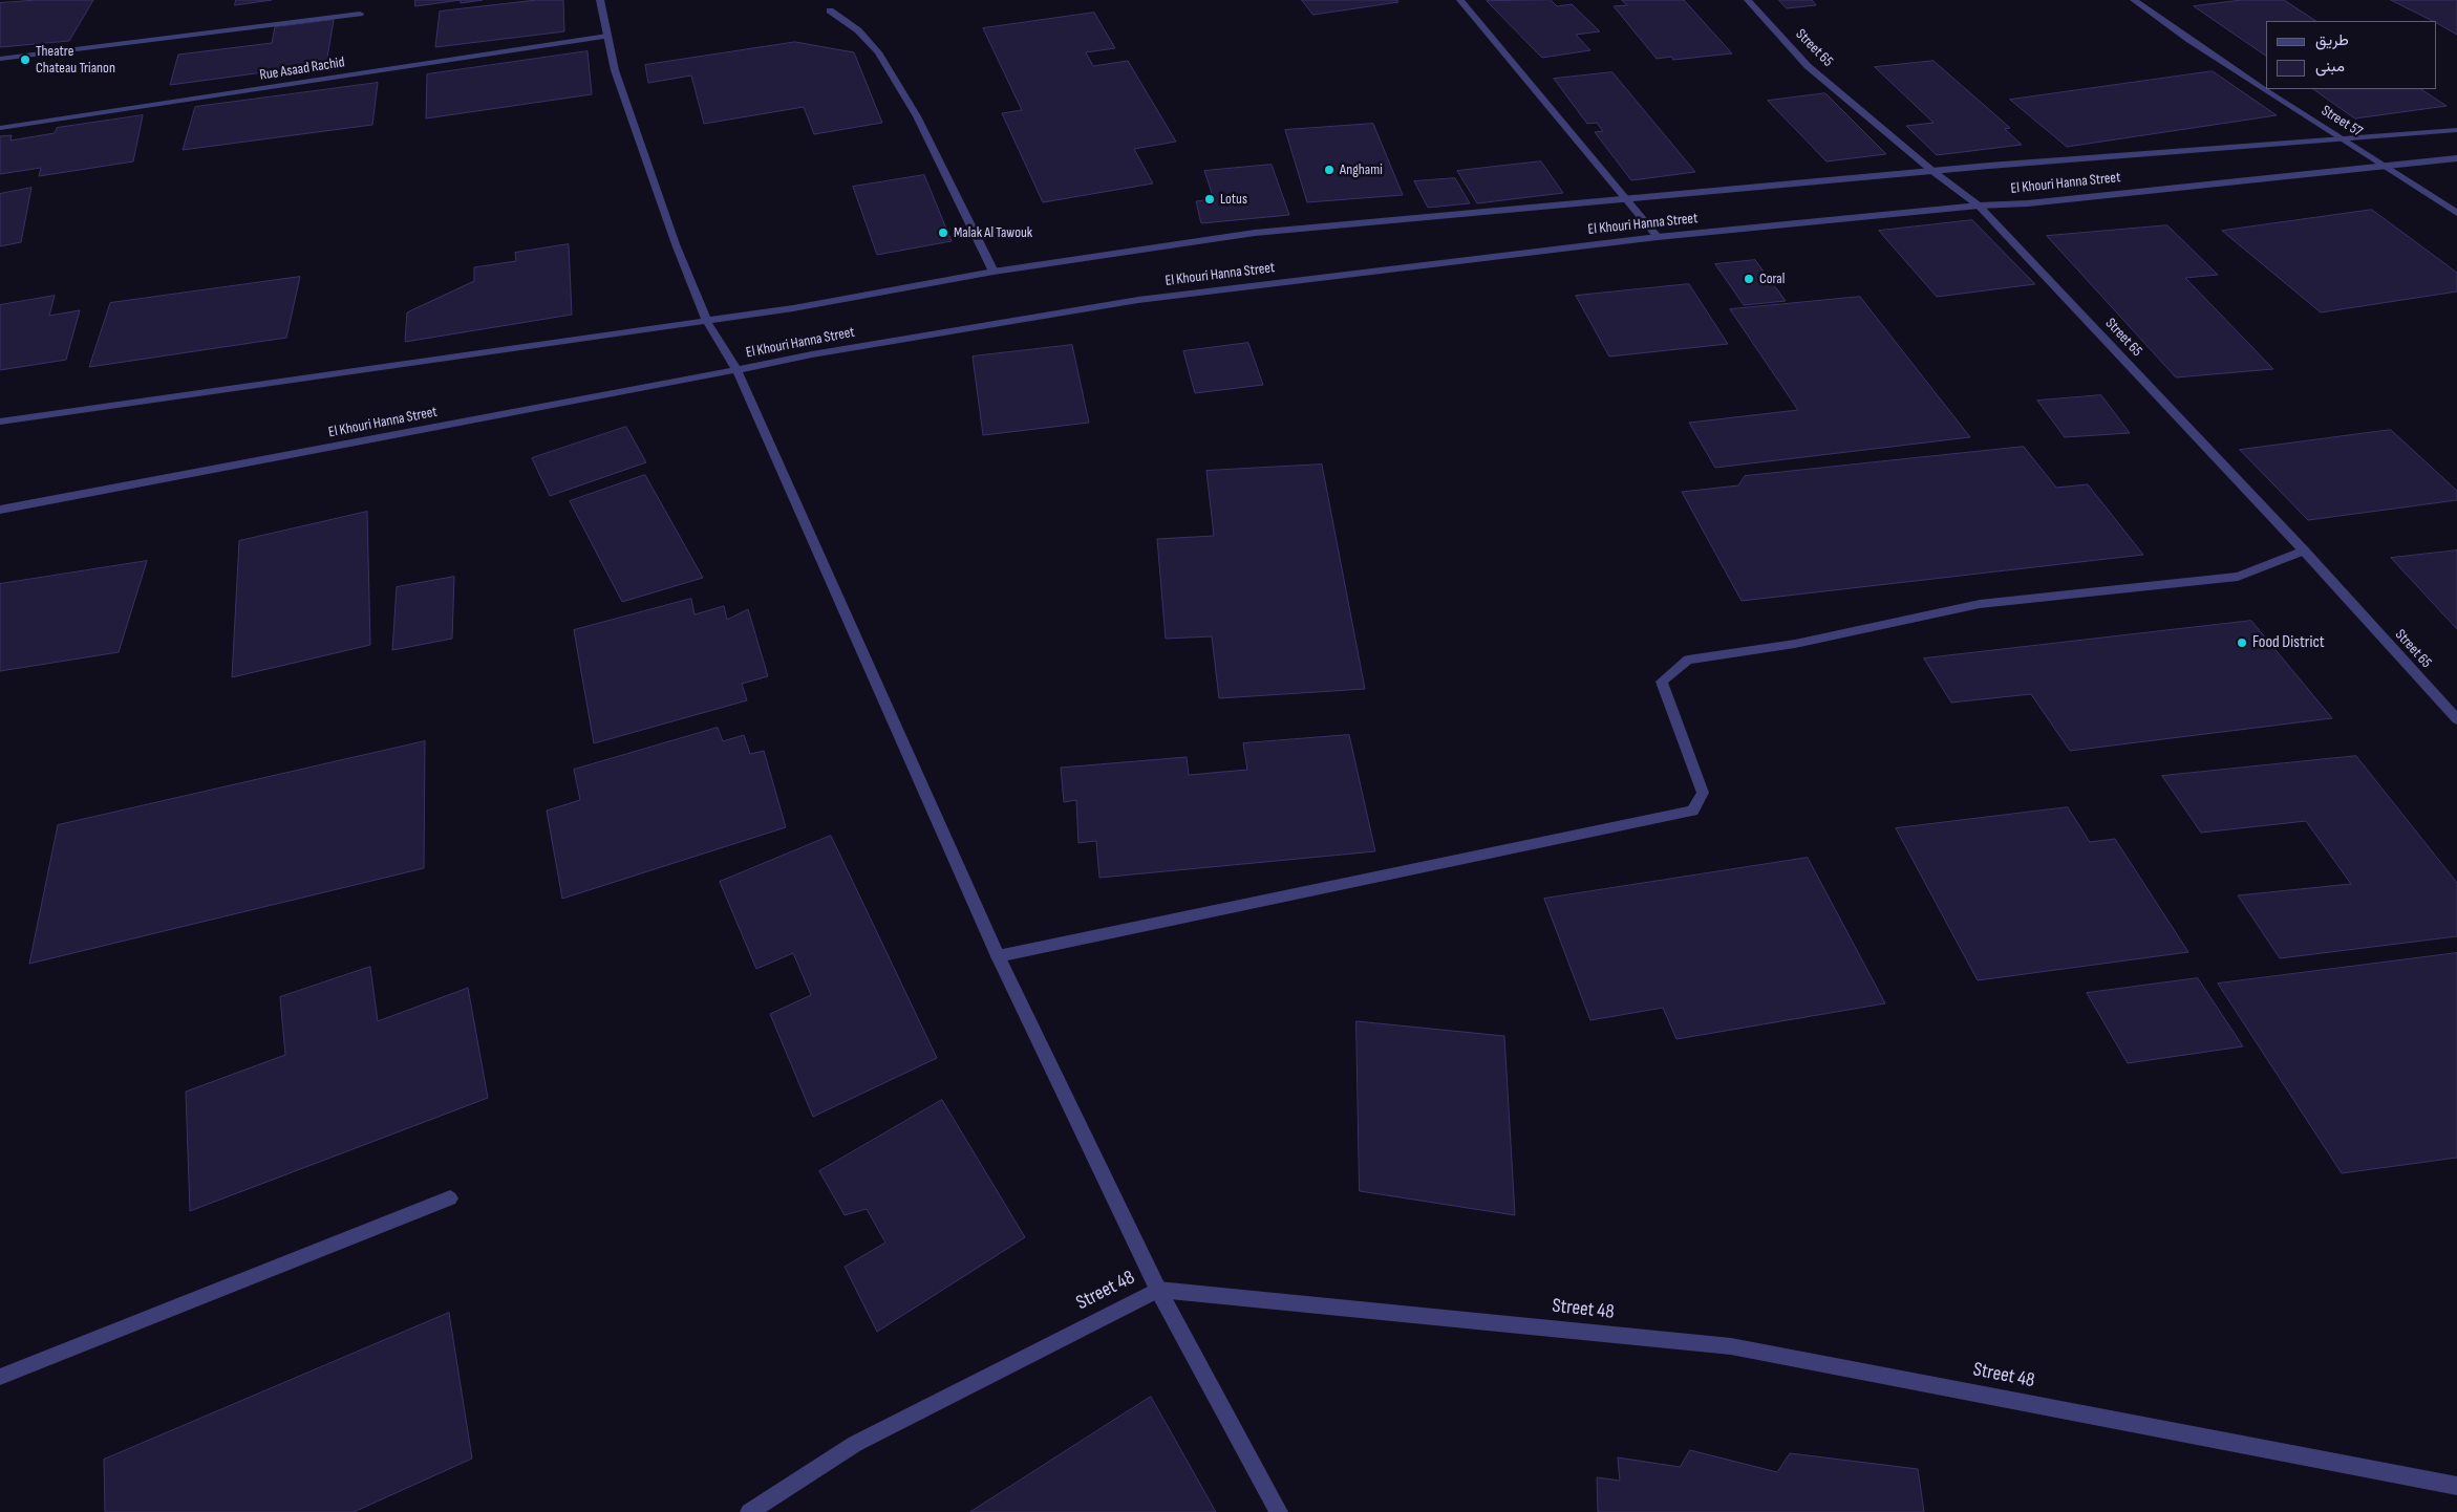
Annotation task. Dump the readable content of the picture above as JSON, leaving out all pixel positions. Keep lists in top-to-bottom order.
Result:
{
  "streets": {
    "street": [
      "Street 65",
      "Rue Asaad Rachid",
      "Street 57",
      "El Khouri Hanna Street",
      "Street 48"
    ]
  },
  "crossings": [
    ["Street 65", "El Khouri Hanna Street"],
    ["Street 57", "El Khouri Hanna Street"]
  ],
  "places": [
    "Theatre Chateau Trianon",
    "Anghami",
    "Lotus",
    "Malak Al Tawouk",
    "Coral",
    "Food District"
  ],
  "legend": ["طريق", "مبنى"]
}
